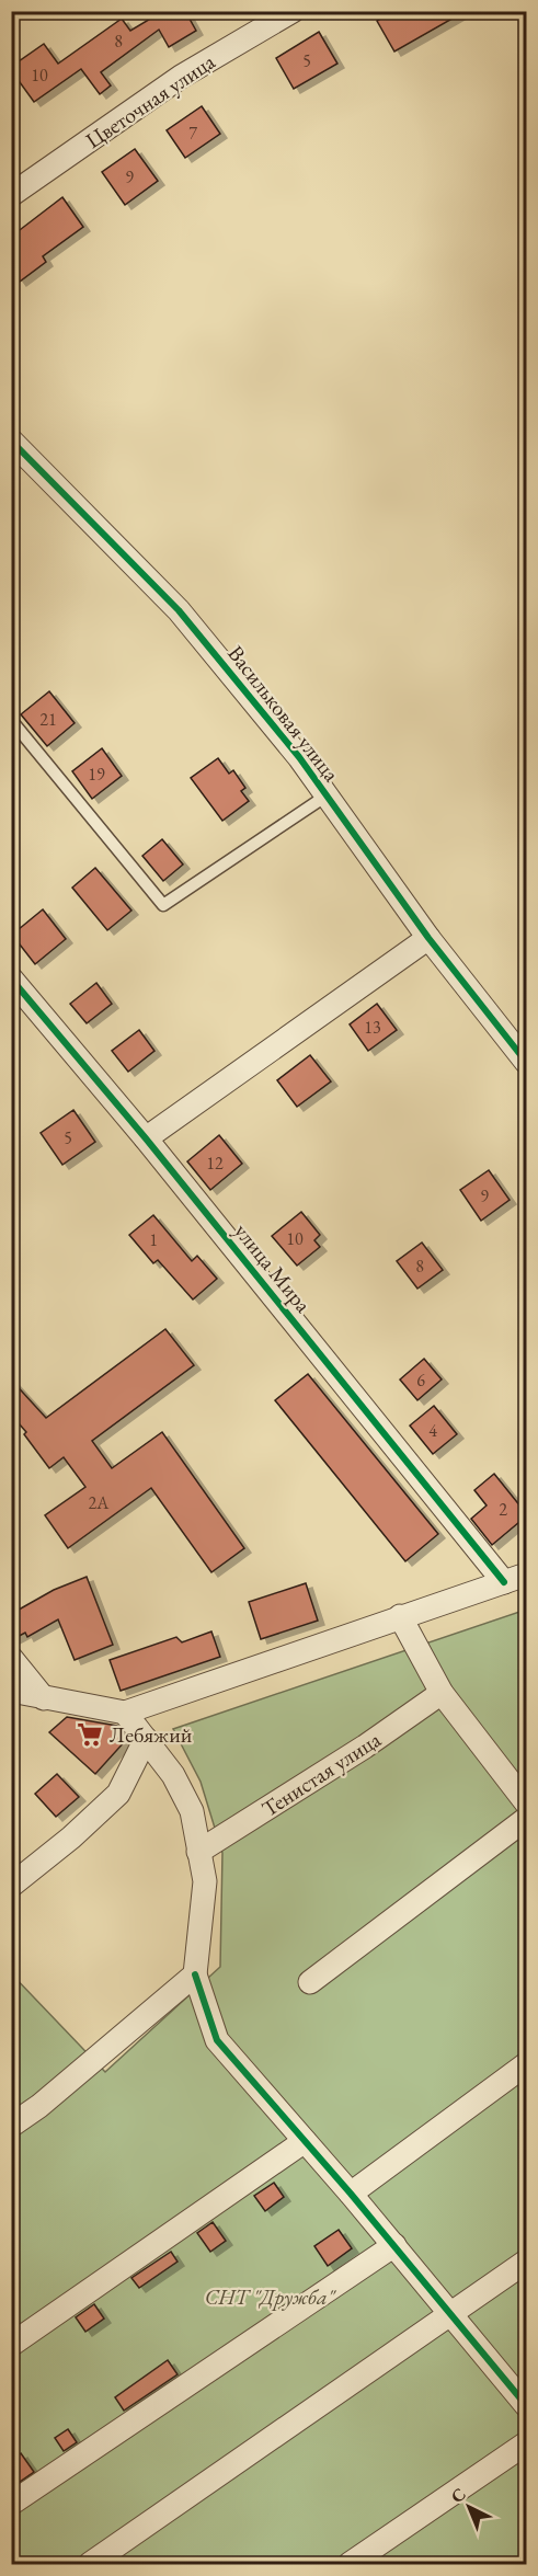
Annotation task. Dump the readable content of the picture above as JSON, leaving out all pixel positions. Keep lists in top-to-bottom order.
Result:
{
  "streets": {
    "street": [
      "Цветочная улица",
      "Васильковая улица",
      "улица Мира",
      "Тенистая улица"
    ]
  },
  "parks": ["СНТ \"Дружба\""],
  "places": {
    "supermarket": ["Лебяжий"]
  },
  "house_numbers": [
    "8",
    "5",
    "10",
    "7",
    "9",
    "21",
    "19",
    "13",
    "5",
    "12",
    "9",
    "10",
    "1",
    "8",
    "6",
    "4",
    "2А",
    "2"
  ],
  "north": "top left"
}
